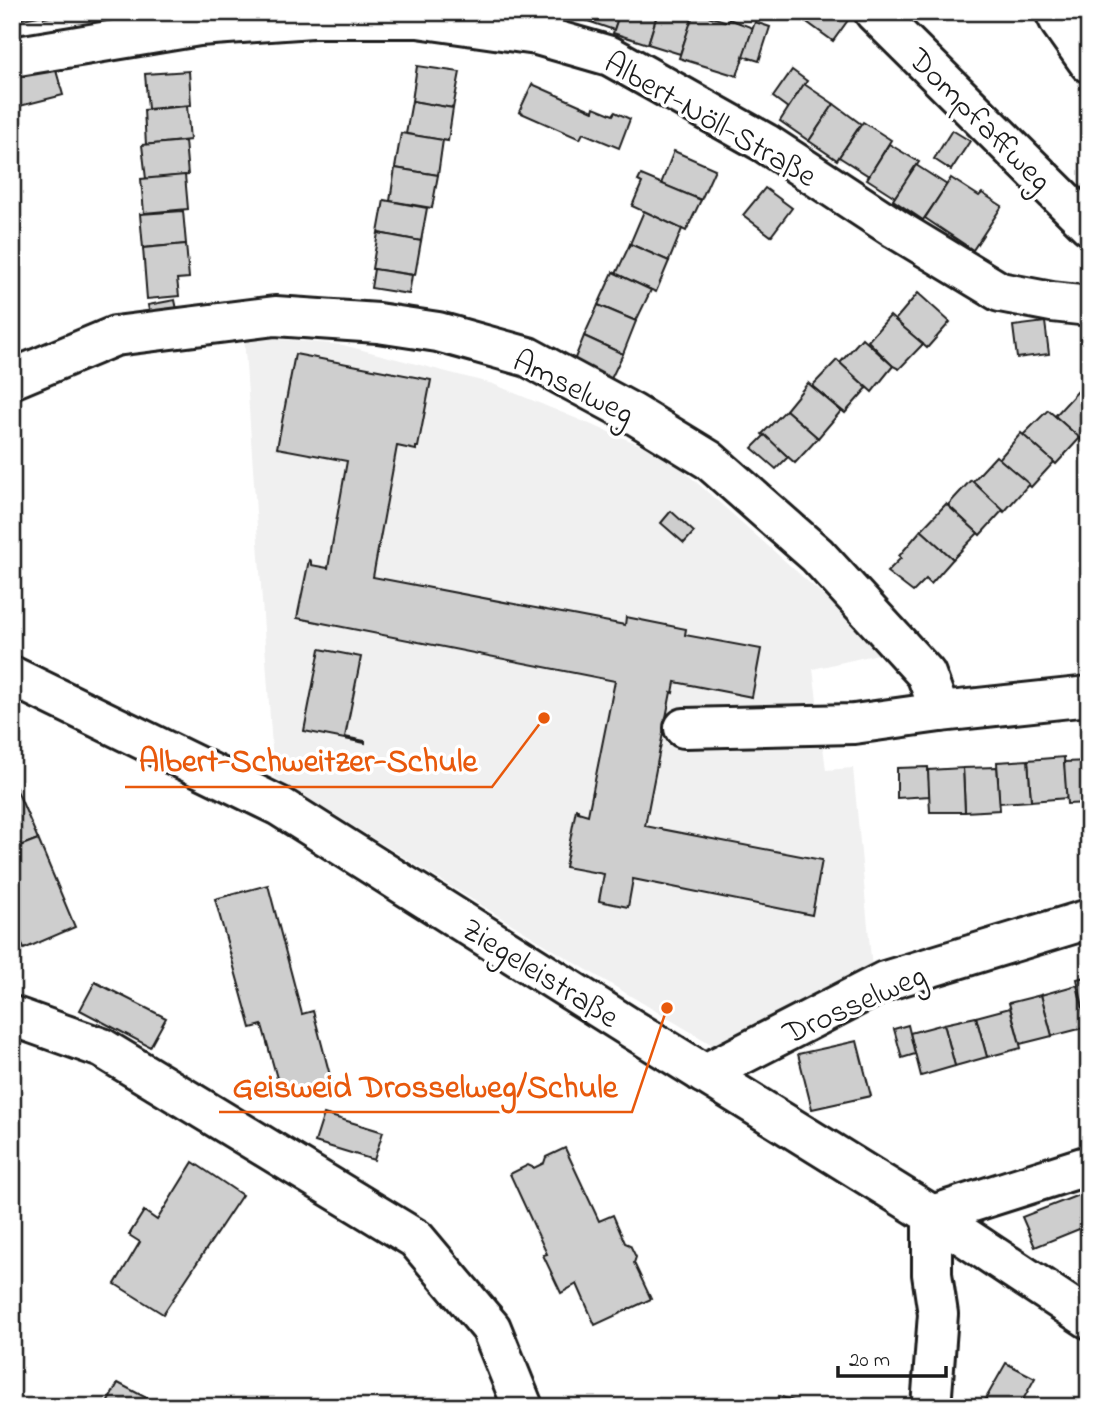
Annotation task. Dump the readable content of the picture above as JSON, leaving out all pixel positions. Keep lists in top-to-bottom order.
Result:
{
  "streets": {
    "street": [
      "Albert-Nöll-Straße",
      "Dompfaffweg",
      "Amselweg",
      "Ziegeleistraße",
      "Drosselweg"
    ]
  },
  "crossings": [
    ["Ziegeleistraße", "Drosselweg"]
  ],
  "places": ["Albert-Schweitzer-Schule", "Geisweid Drosselweg/Schule"],
  "scale_bar": "20 m"
}
